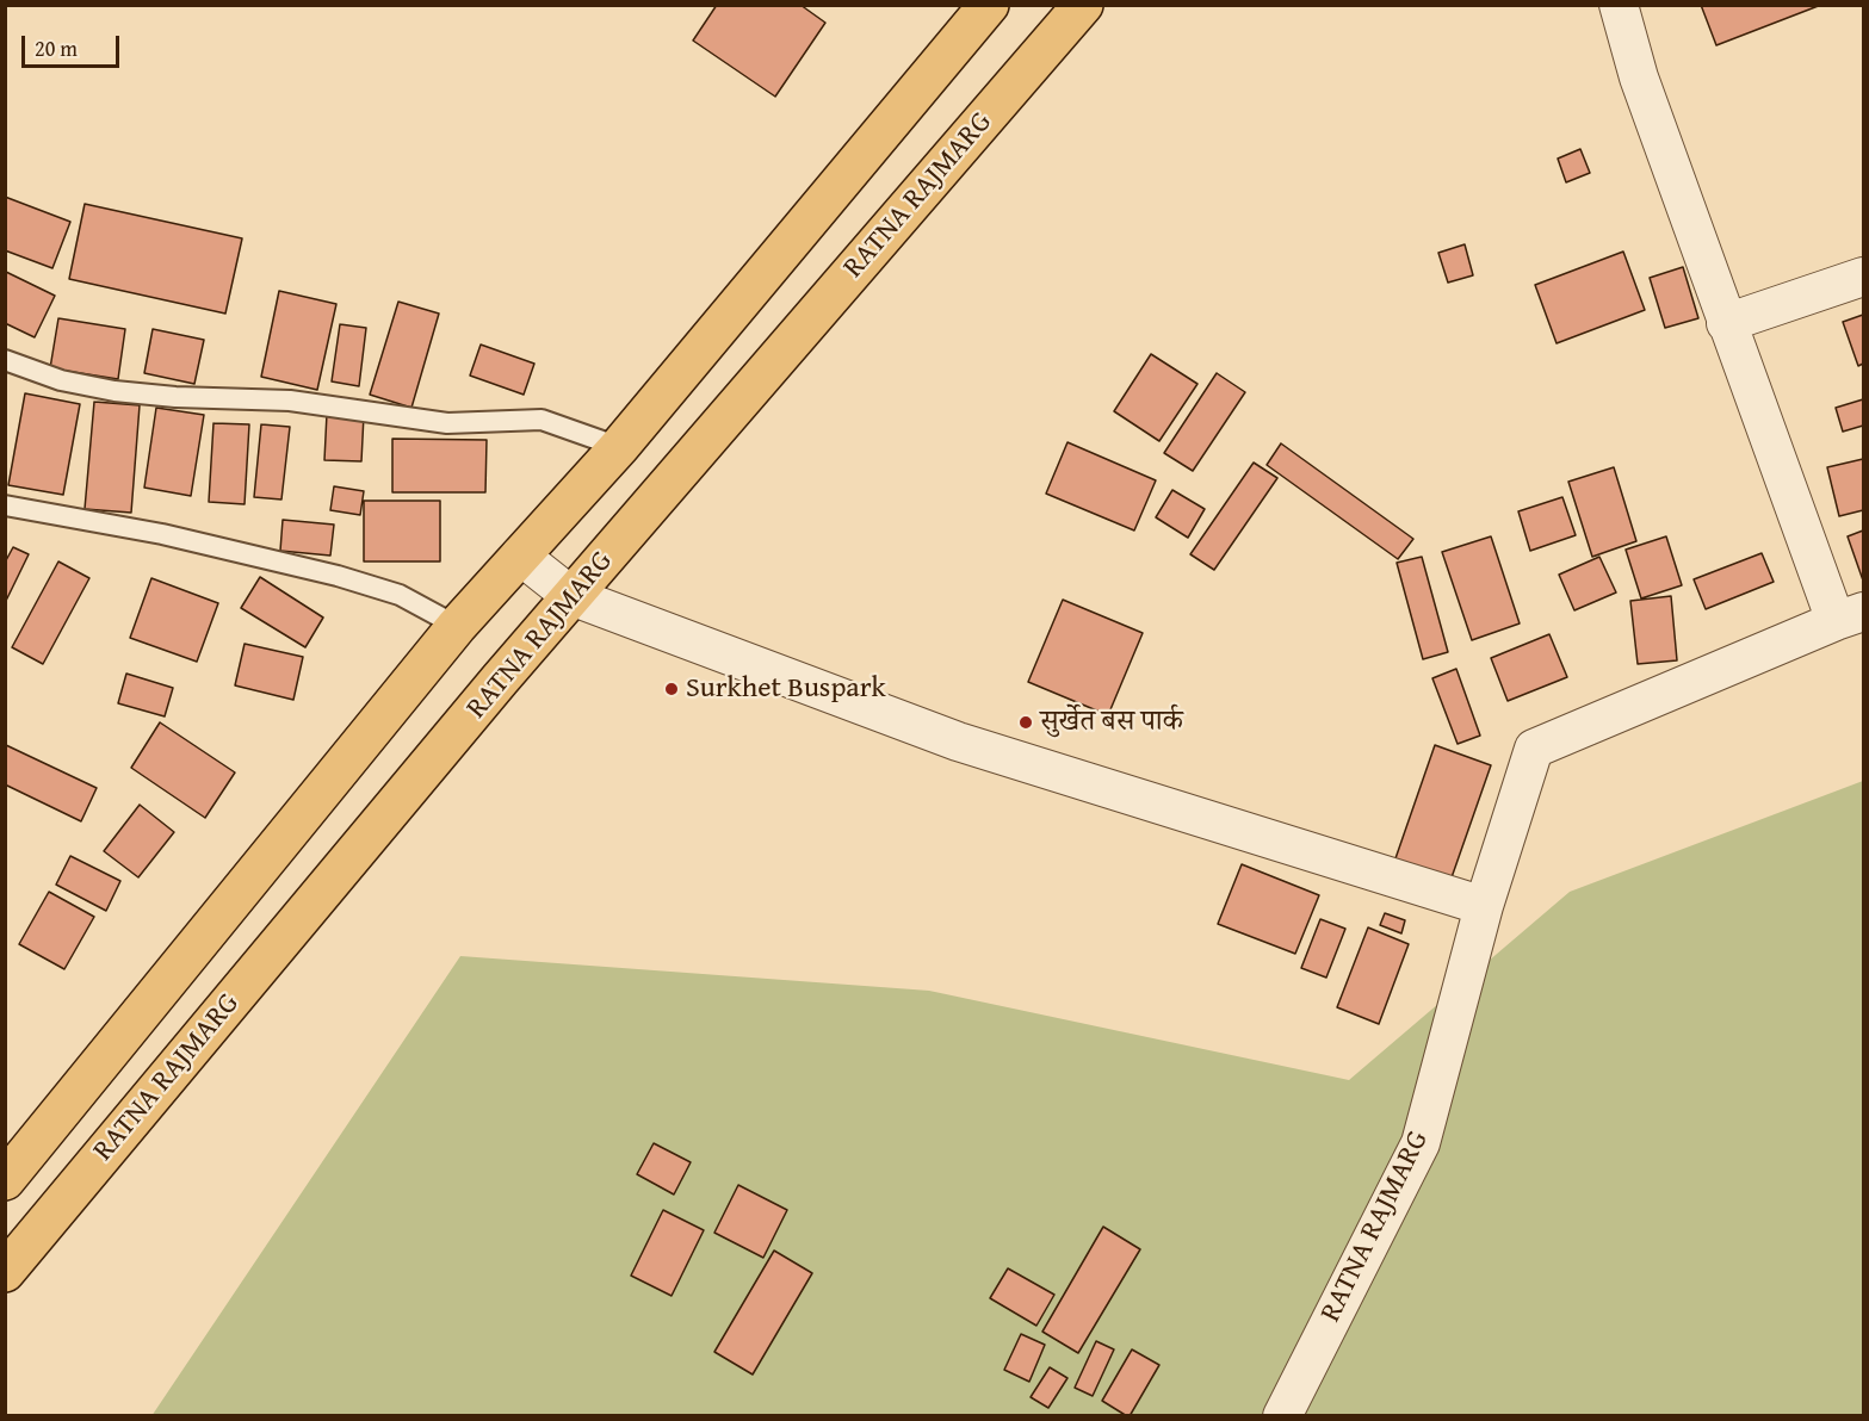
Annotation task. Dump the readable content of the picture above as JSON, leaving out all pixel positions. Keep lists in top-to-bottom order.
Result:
{
  "streets": {
    "main road": ["RATNA RAJMARG"]
  },
  "places": ["Surkhet Buspark", "सुर्खेत बस पार्क"],
  "scale_bar": "20 m"
}
